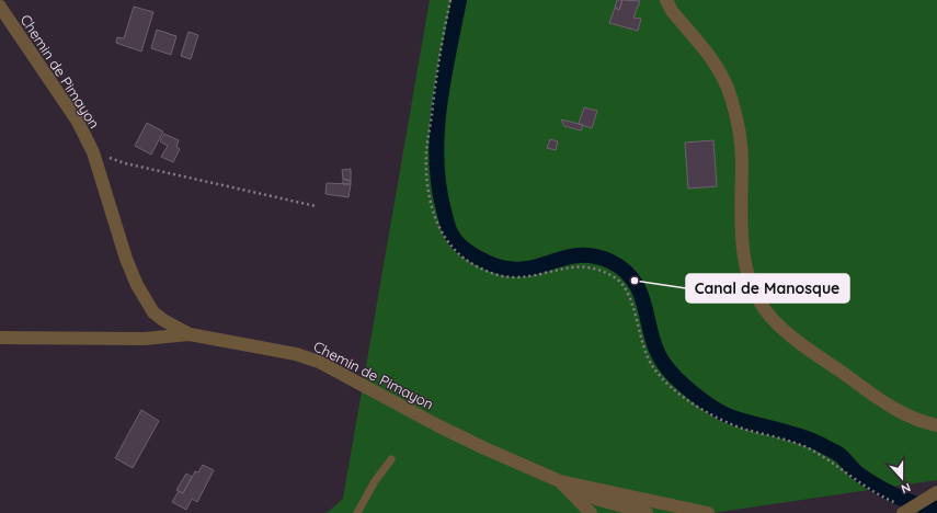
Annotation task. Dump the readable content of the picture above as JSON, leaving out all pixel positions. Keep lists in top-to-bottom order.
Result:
{
  "streets": {
    "street": ["Chemin de Pimayon"]
  },
  "places": ["Canal de Manosque"],
  "north": "bottom"
}
